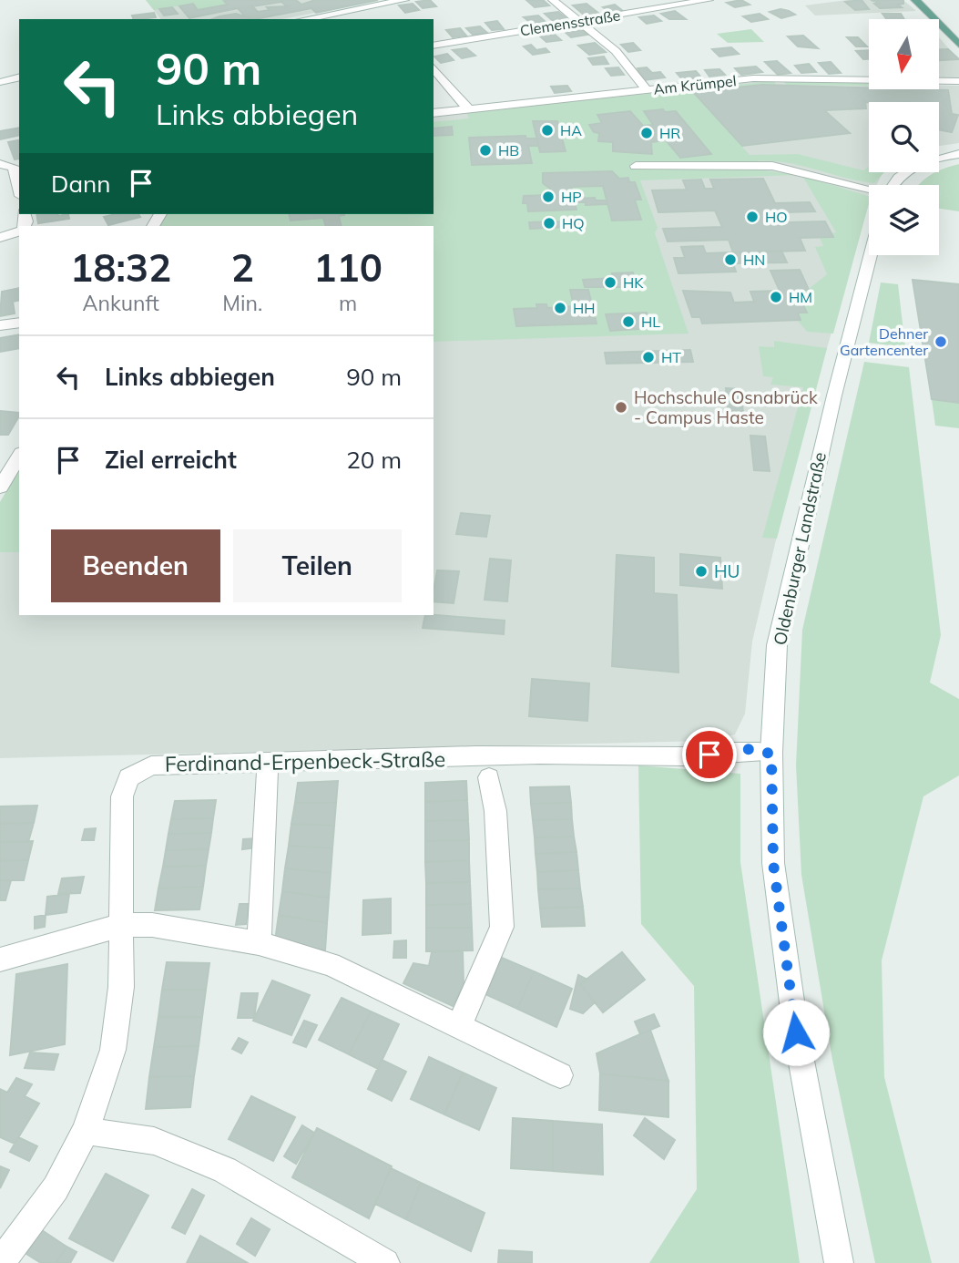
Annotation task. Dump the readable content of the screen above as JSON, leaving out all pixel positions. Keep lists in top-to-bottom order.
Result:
{
  "streets": {
    "street": [
      "Clemensstraße",
      "Am Krümpel",
      "Oldenburger Landstraße",
      "Ferdinand-Erpenbeck-Straße"
    ]
  },
  "crossings": [
    ["Oldenburger Landstraße", "Ferdinand-Erpenbeck-Straße"]
  ],
  "places": [
    "HA",
    "HR",
    "HB",
    "HP",
    "HO",
    "HQ",
    "HN",
    "HK",
    "HM",
    "HH",
    "HL",
    "Dehner Gartencenter",
    "HT",
    "Hochschule Osnabrück - Campus Haste",
    "HU"
  ],
  "north": "bottom",
  "page": {
    "turn": ["90 m", "Links abbiegen"],
    "then": "Dann",
    "eta": [
      "18:32",
      "Ankunft",
      "2",
      "Min.",
      "110",
      "m"
    ],
    "list": [
      {
        "name": "Links abbiegen",
        "value": "90 m"
      },
      {
        "name": "Ziel erreicht",
        "value": "20 m"
      }
    ],
    "buttons": ["Beenden", "Teilen"]
  }
}
